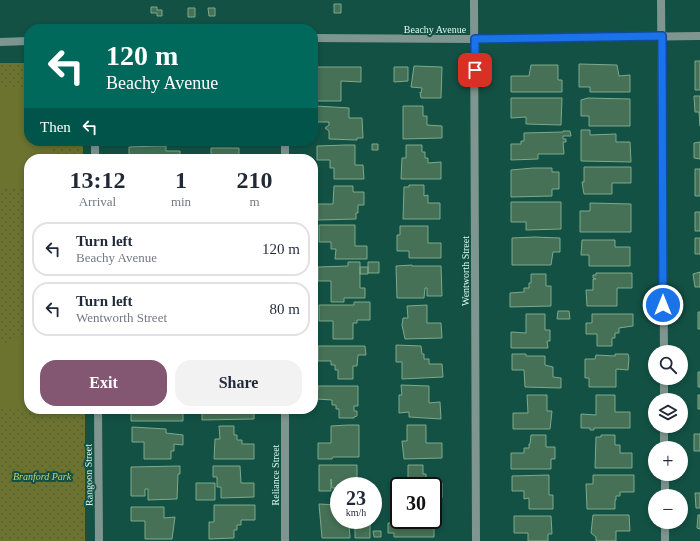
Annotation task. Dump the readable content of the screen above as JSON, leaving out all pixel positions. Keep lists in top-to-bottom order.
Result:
{
  "streets": {
    "street": [
      "Beachy Avenue",
      "Wentworth Street",
      "Rangoon Street",
      "Reliance Street"
    ]
  },
  "crossings": [
    ["Beachy Avenue", "Wentworth Street"]
  ],
  "parks": ["Branford Park"],
  "page": {
    "turn": ["120 m", "Beachy Avenue"],
    "then": "Then",
    "eta": [
      "13:12",
      "Arrival",
      "1",
      "min",
      "210",
      "m"
    ],
    "list": [
      {
        "name": "Turn left",
        "note": "Beachy Avenue",
        "value": "120 m"
      },
      {
        "name": "Turn left",
        "note": "Wentworth Street",
        "value": "80 m"
      }
    ],
    "map_buttons": ["+", "−"],
    "buttons": ["Exit", "Share"],
    "speed": "23 km/h",
    "limit": "30"
  }
}
